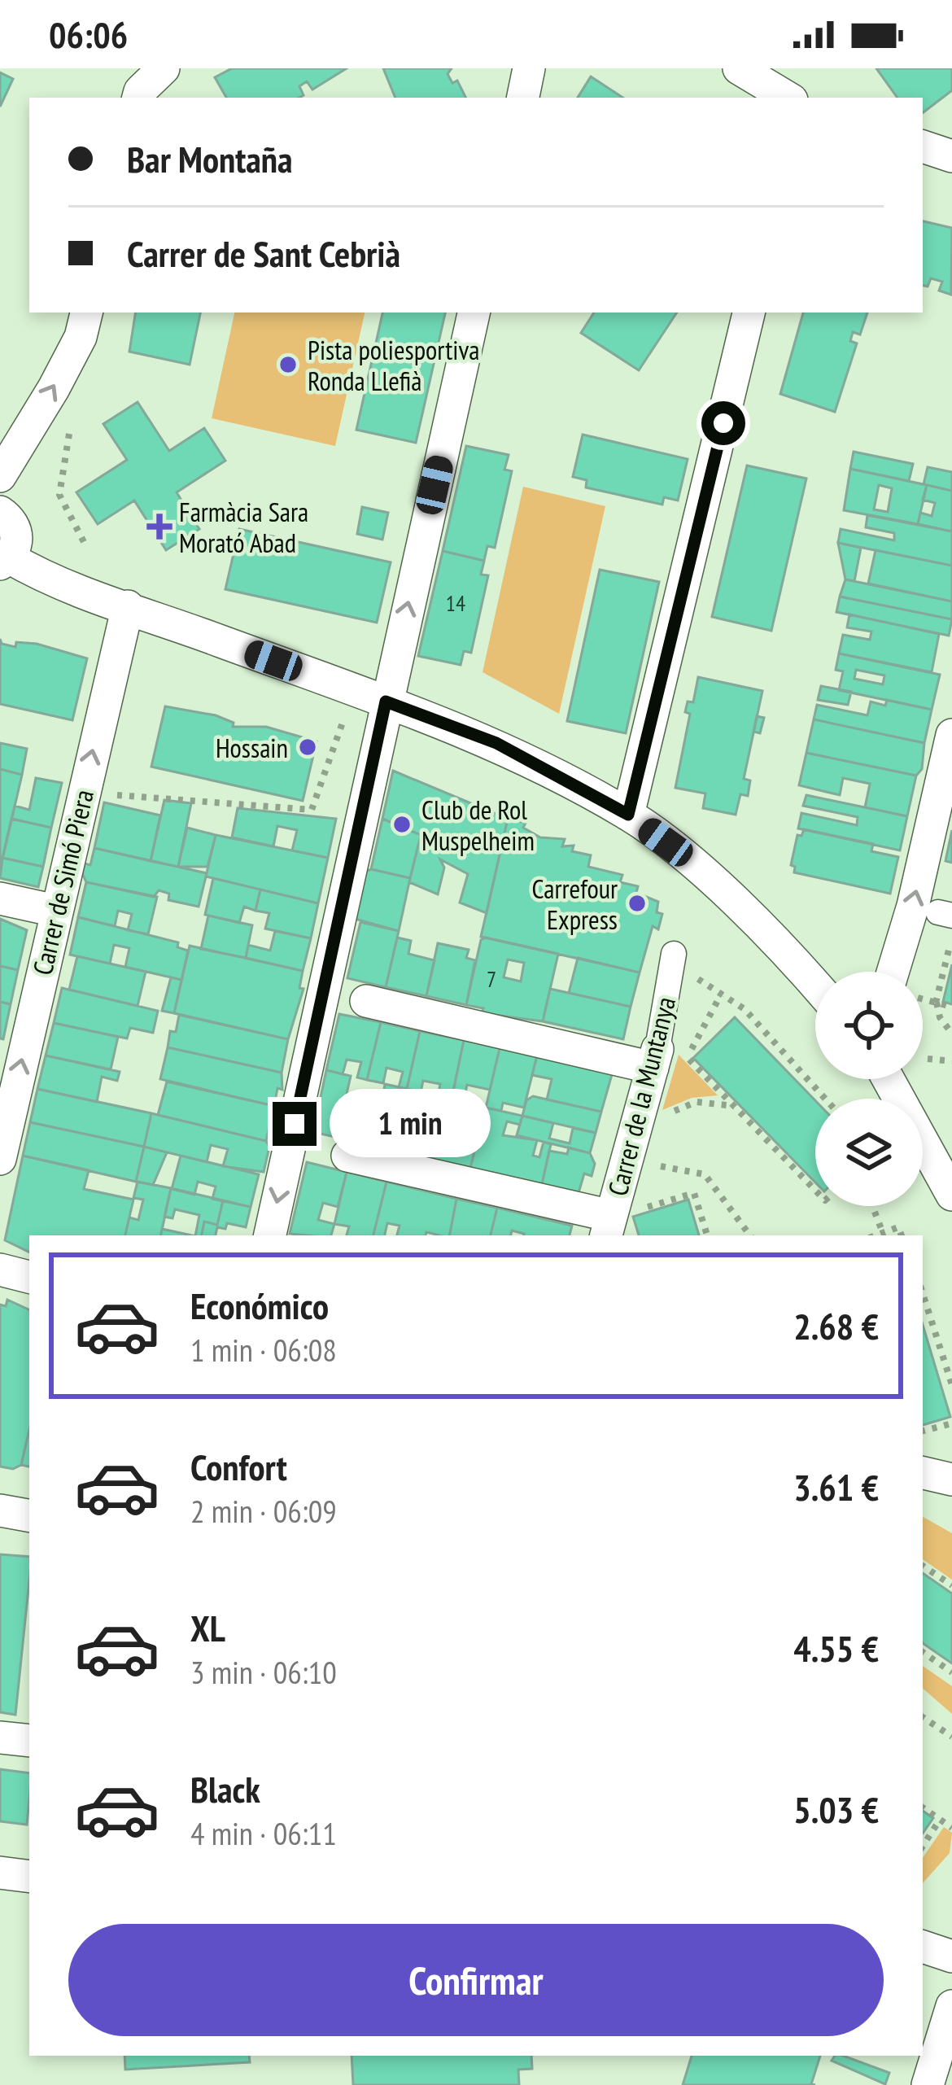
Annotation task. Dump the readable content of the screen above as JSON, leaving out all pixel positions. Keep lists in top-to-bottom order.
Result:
{
  "streets": {
    "street": ["Carrer de Simó Piera", "Carrer de la Muntanya"]
  },
  "places": {
    "other": [
      "Pista poliesportiva Ronda Llefià",
      "Hossain",
      "Club de Rol Muspelheim",
      "Carrefour Express"
    ],
    "health": ["Farmàcia Sara Morató Abad"]
  },
  "house_numbers": ["14", "7"],
  "page": {
    "status": "06:06",
    "banner": ["Bar Montaña", "Carrer de Sant Cebrià"],
    "bubble": "1 min",
    "list": [
      {
        "name": "Económico",
        "note": "1 min · 06:08",
        "value": "2.68 €"
      },
      {
        "name": "Confort",
        "note": "2 min · 06:09",
        "value": "3.61 €"
      },
      {
        "name": "XL",
        "note": "3 min · 06:10",
        "value": "4.55 €"
      },
      {
        "name": "Black",
        "note": "4 min · 06:11",
        "value": "5.03 €"
      }
    ],
    "buttons": "Confirmar"
  }
}
